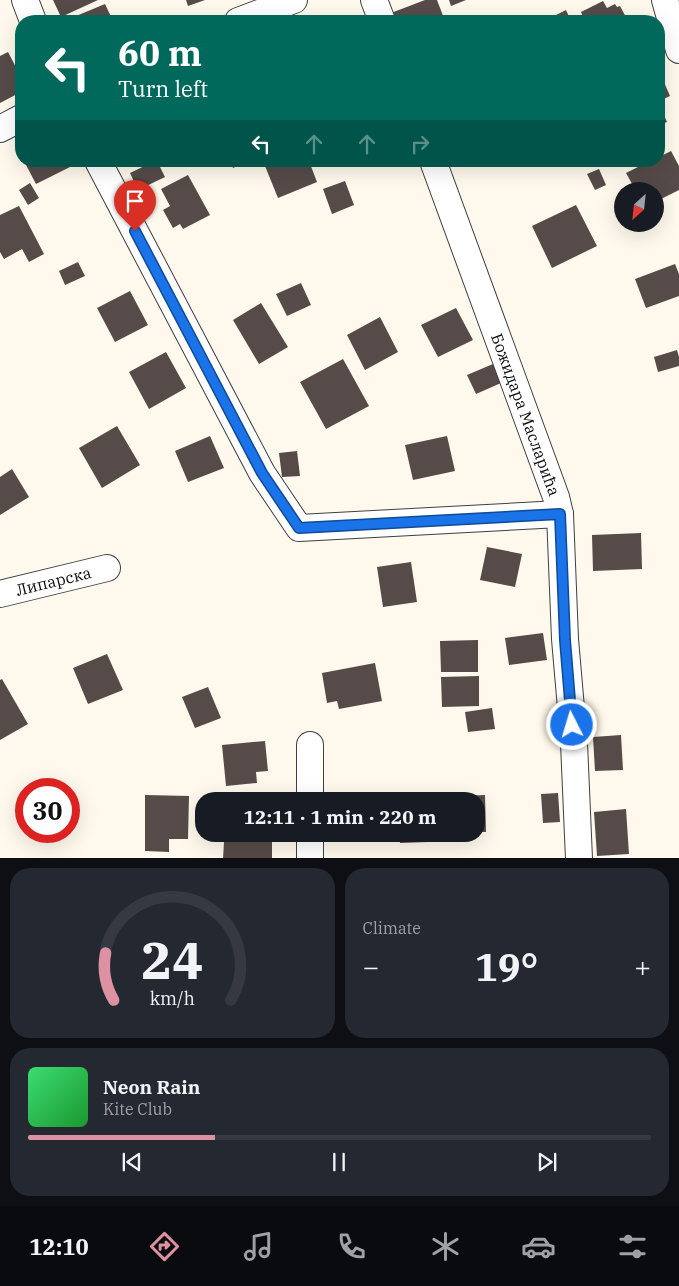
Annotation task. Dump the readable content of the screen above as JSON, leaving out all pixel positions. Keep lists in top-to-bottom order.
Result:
{
  "streets": {
    "street": ["Божидара Масларића", "Липарска"]
  },
  "north": "bottom left",
  "page": {
    "turn": ["60 m", "Turn left"],
    "limit": "30",
    "trip": "12:11 · 1 min · 220 m",
    "tile": "Climate",
    "heat": ["−", "19°", "+"],
    "song": ["Neon Rain", "Kite Club"],
    "tabs": "12:10",
    "gauge": ["24", "km/h"]
  }
}
